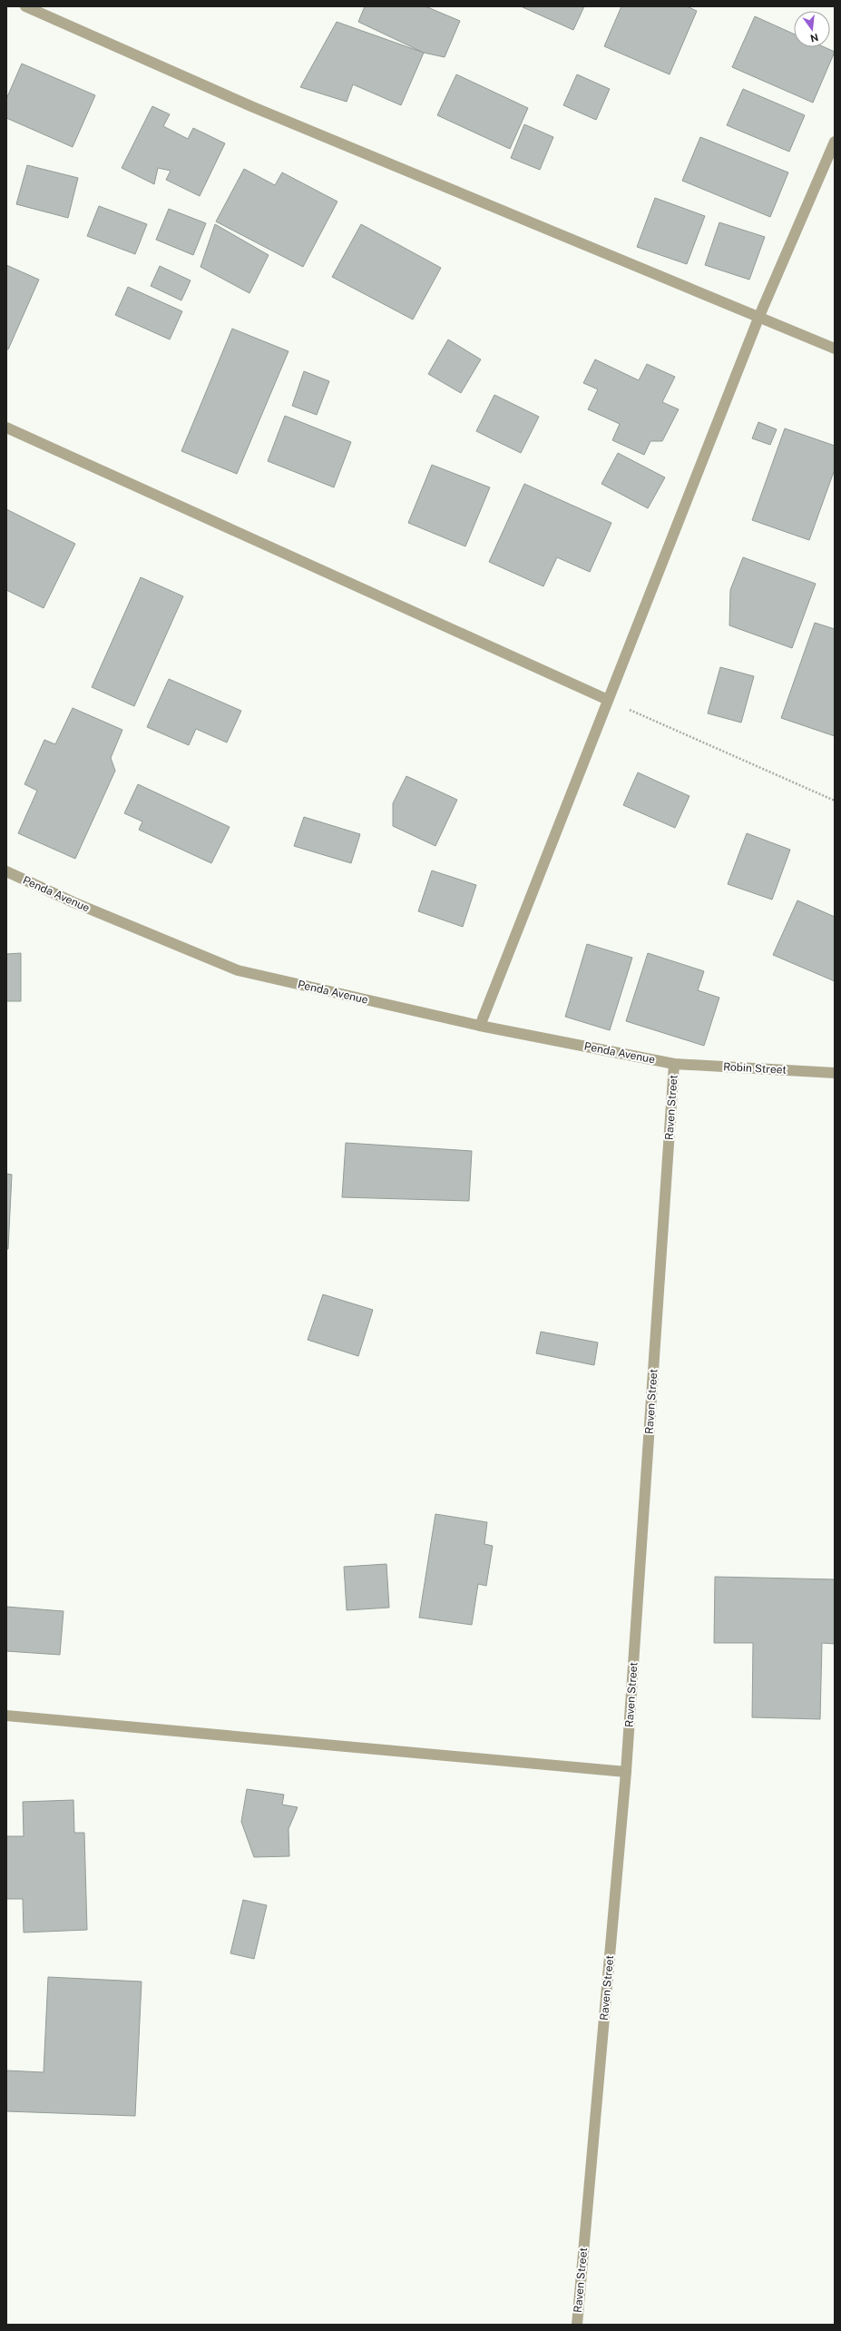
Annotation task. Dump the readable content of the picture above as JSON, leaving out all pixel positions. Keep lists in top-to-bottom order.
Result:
{
  "streets": {
    "street": ["Penda Avenue", "Robin Street", "Raven Street"]
  },
  "crossings": [
    ["Penda Avenue", "Robin Street"],
    ["Penda Avenue", "Raven Street"],
    ["Robin Street", "Raven Street"]
  ],
  "north": "bottom"
}
